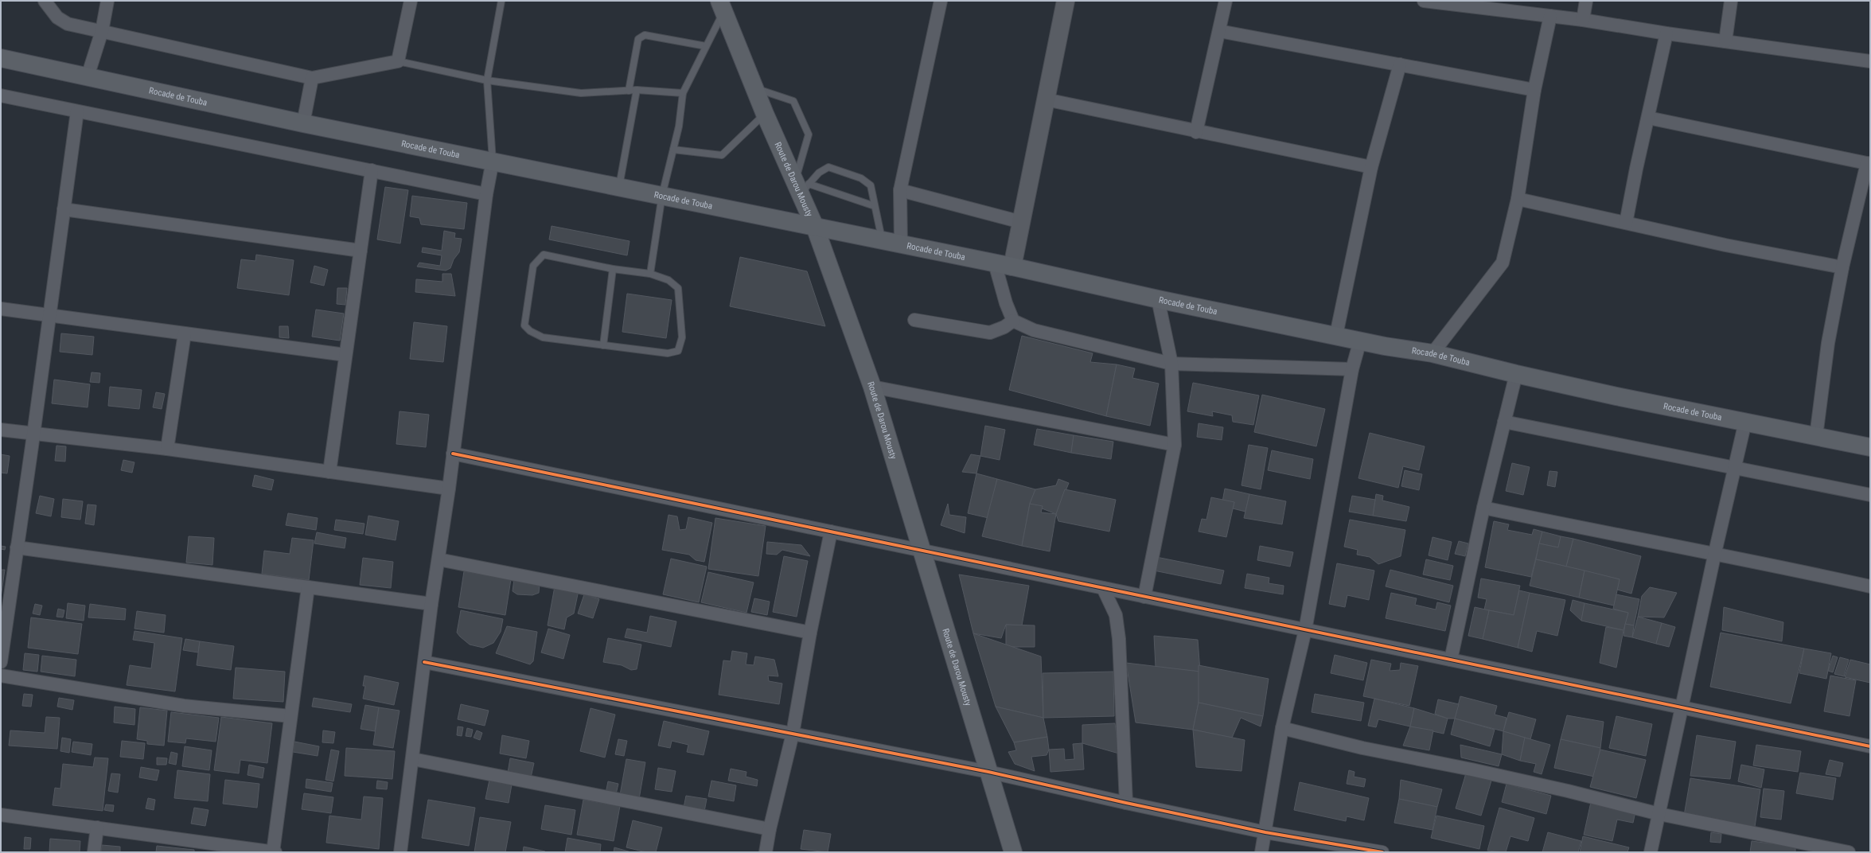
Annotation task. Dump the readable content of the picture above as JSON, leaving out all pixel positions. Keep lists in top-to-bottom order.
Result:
{
  "streets": {
    "main road": ["Rocade de Touba", "Route de Darou Mousty"]
  },
  "crossings": [
    ["Rocade de Touba", "Route de Darou Mousty"]
  ]
}
